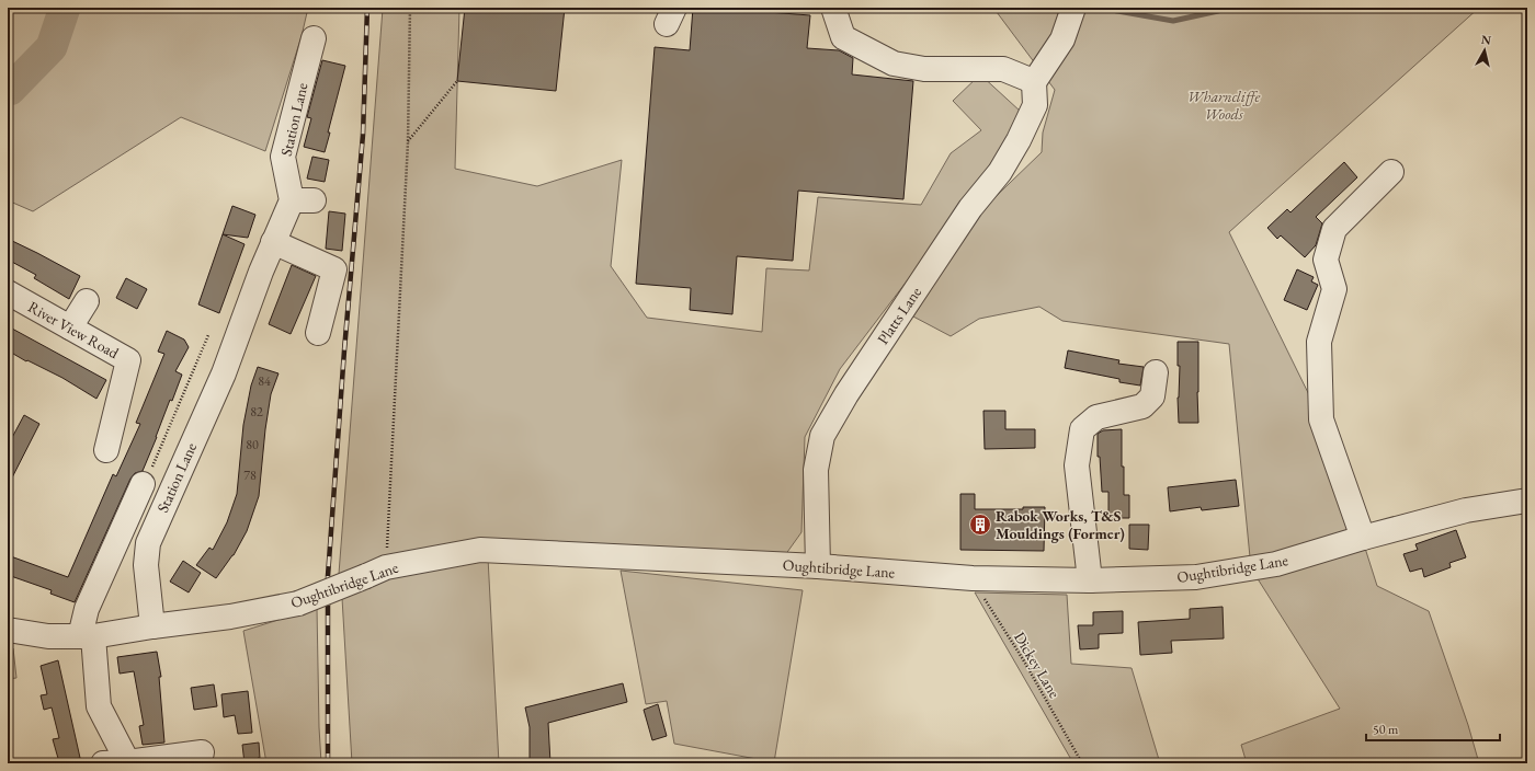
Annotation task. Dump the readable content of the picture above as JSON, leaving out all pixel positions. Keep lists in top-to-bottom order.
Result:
{
  "streets": {
    "street": [
      "Station Lane",
      "Platts Lane",
      "River View Road",
      "Oughtibridge Lane"
    ],
    "path": ["Dickey Lane"]
  },
  "crossings": [
    ["Station Lane", "Oughtibridge Lane"],
    ["Platts Lane", "Oughtibridge Lane"],
    ["Oughtibridge Lane", "Dickey Lane"]
  ],
  "parks": ["Wharncliffe Woods"],
  "places": {
    "building": ["Rabok Works, T&S Mouldings (Former)"]
  },
  "house_numbers": [
    "84",
    "82",
    "80",
    "78"
  ],
  "scale_bar": "50 m",
  "north": "top"
}
